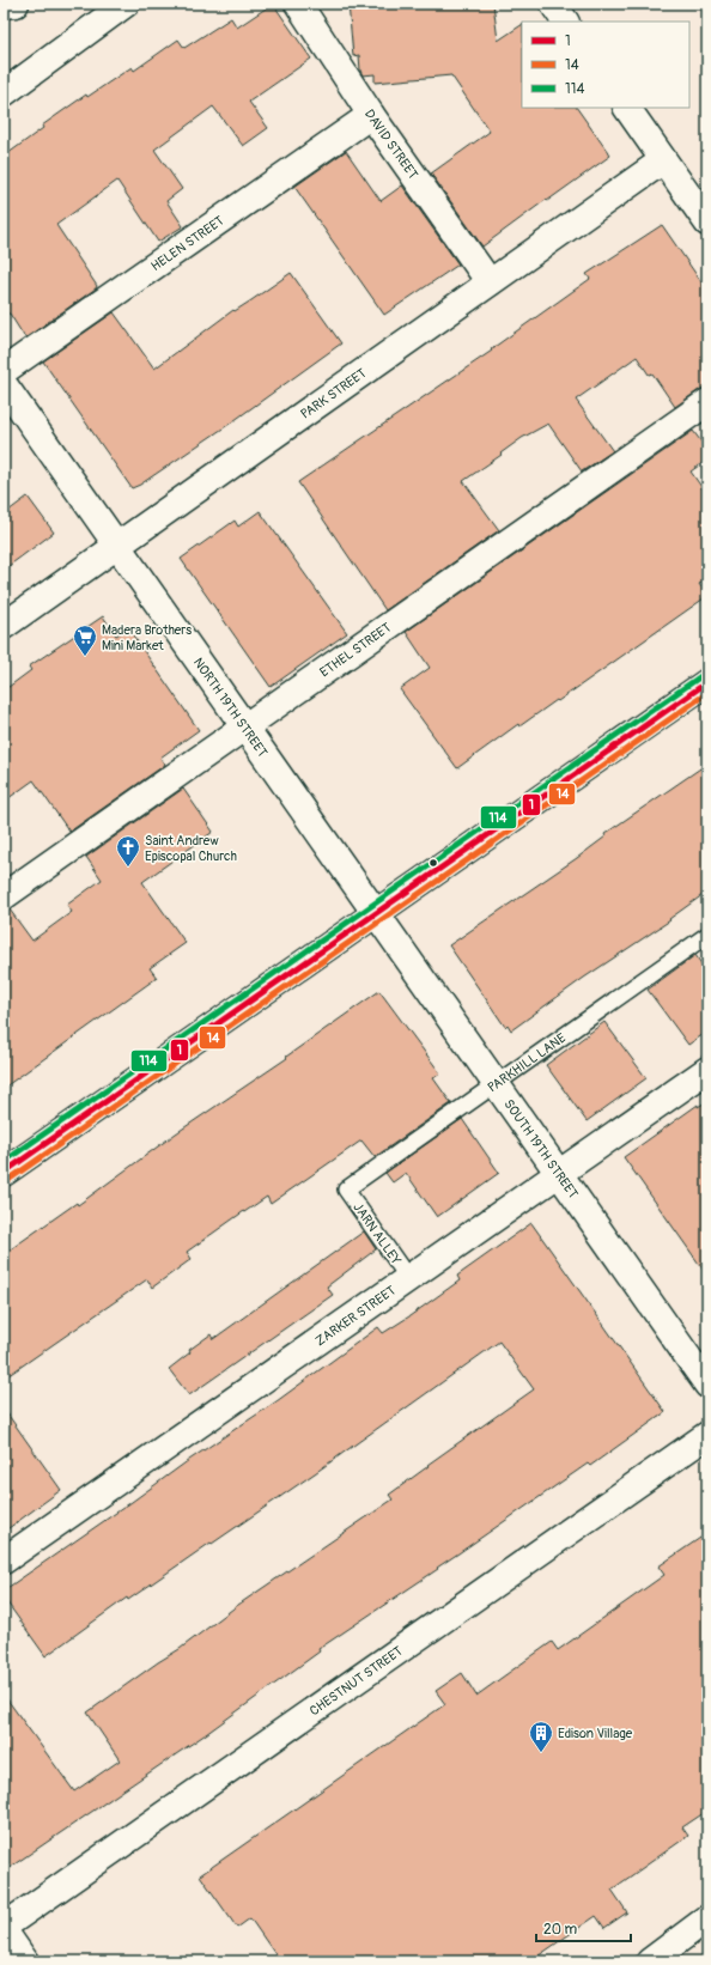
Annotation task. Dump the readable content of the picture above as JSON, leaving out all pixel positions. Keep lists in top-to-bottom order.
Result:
{
  "streets": {
    "street": [
      "DAVID STREET",
      "HELEN STREET",
      "PARK STREET",
      "ETHEL STREET",
      "NORTH 19TH STREET",
      "SOUTH 19TH STREET",
      "ZARKER STREET",
      "CHESTNUT STREET"
    ],
    "lane": ["PARKHILL LANE", "JARN ALLEY"]
  },
  "crossings": [
    ["DAVID STREET", "HELEN STREET"],
    ["DAVID STREET", "PARK STREET"],
    ["PARK STREET", "NORTH 19TH STREET"],
    ["ETHEL STREET", "NORTH 19TH STREET"],
    ["NORTH 19TH STREET", "SOUTH 19TH STREET"],
    ["PARKHILL LANE", "SOUTH 19TH STREET"],
    ["PARKHILL LANE", "JARN ALLEY"],
    ["SOUTH 19TH STREET", "ZARKER STREET"],
    ["JARN ALLEY", "ZARKER STREET"]
  ],
  "places": {
    "supermarket": ["Madera Brothers Mini Market"],
    "church": ["Saint Andrew Episcopal Church"],
    "building": ["Edison Village"]
  },
  "lines": ["transit line 114", "transit line 1", "transit line 14"],
  "legend": ["1", "14", "114"],
  "scale_bar": "20 m"
}
